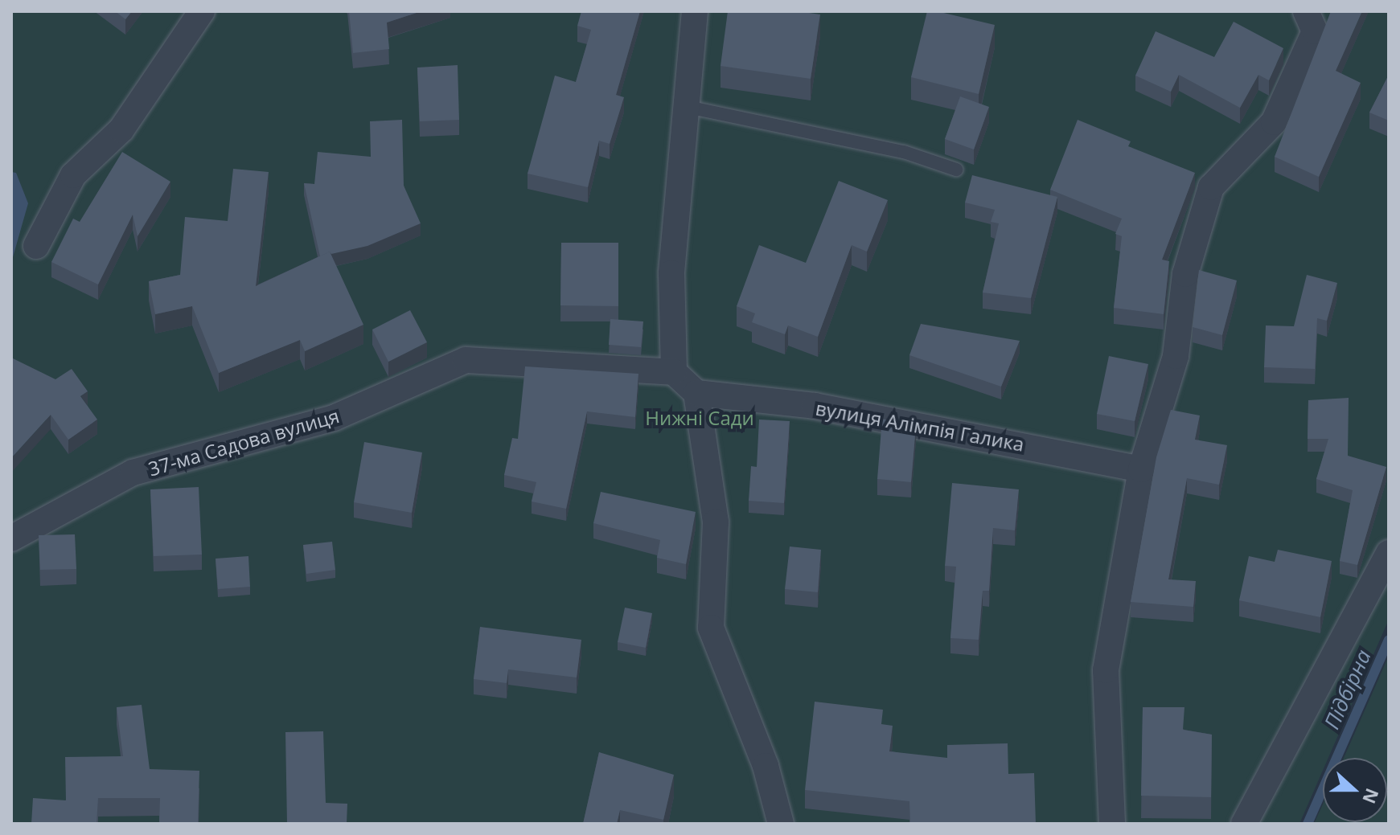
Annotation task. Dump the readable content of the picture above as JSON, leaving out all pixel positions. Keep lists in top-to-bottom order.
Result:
{
  "streets": {
    "street": ["вулиця Алімпія Галика", "37-ма Садова вулиця"]
  },
  "water": ["Підбірна"],
  "parks": ["Нижні Сади"],
  "north": "right"
}
